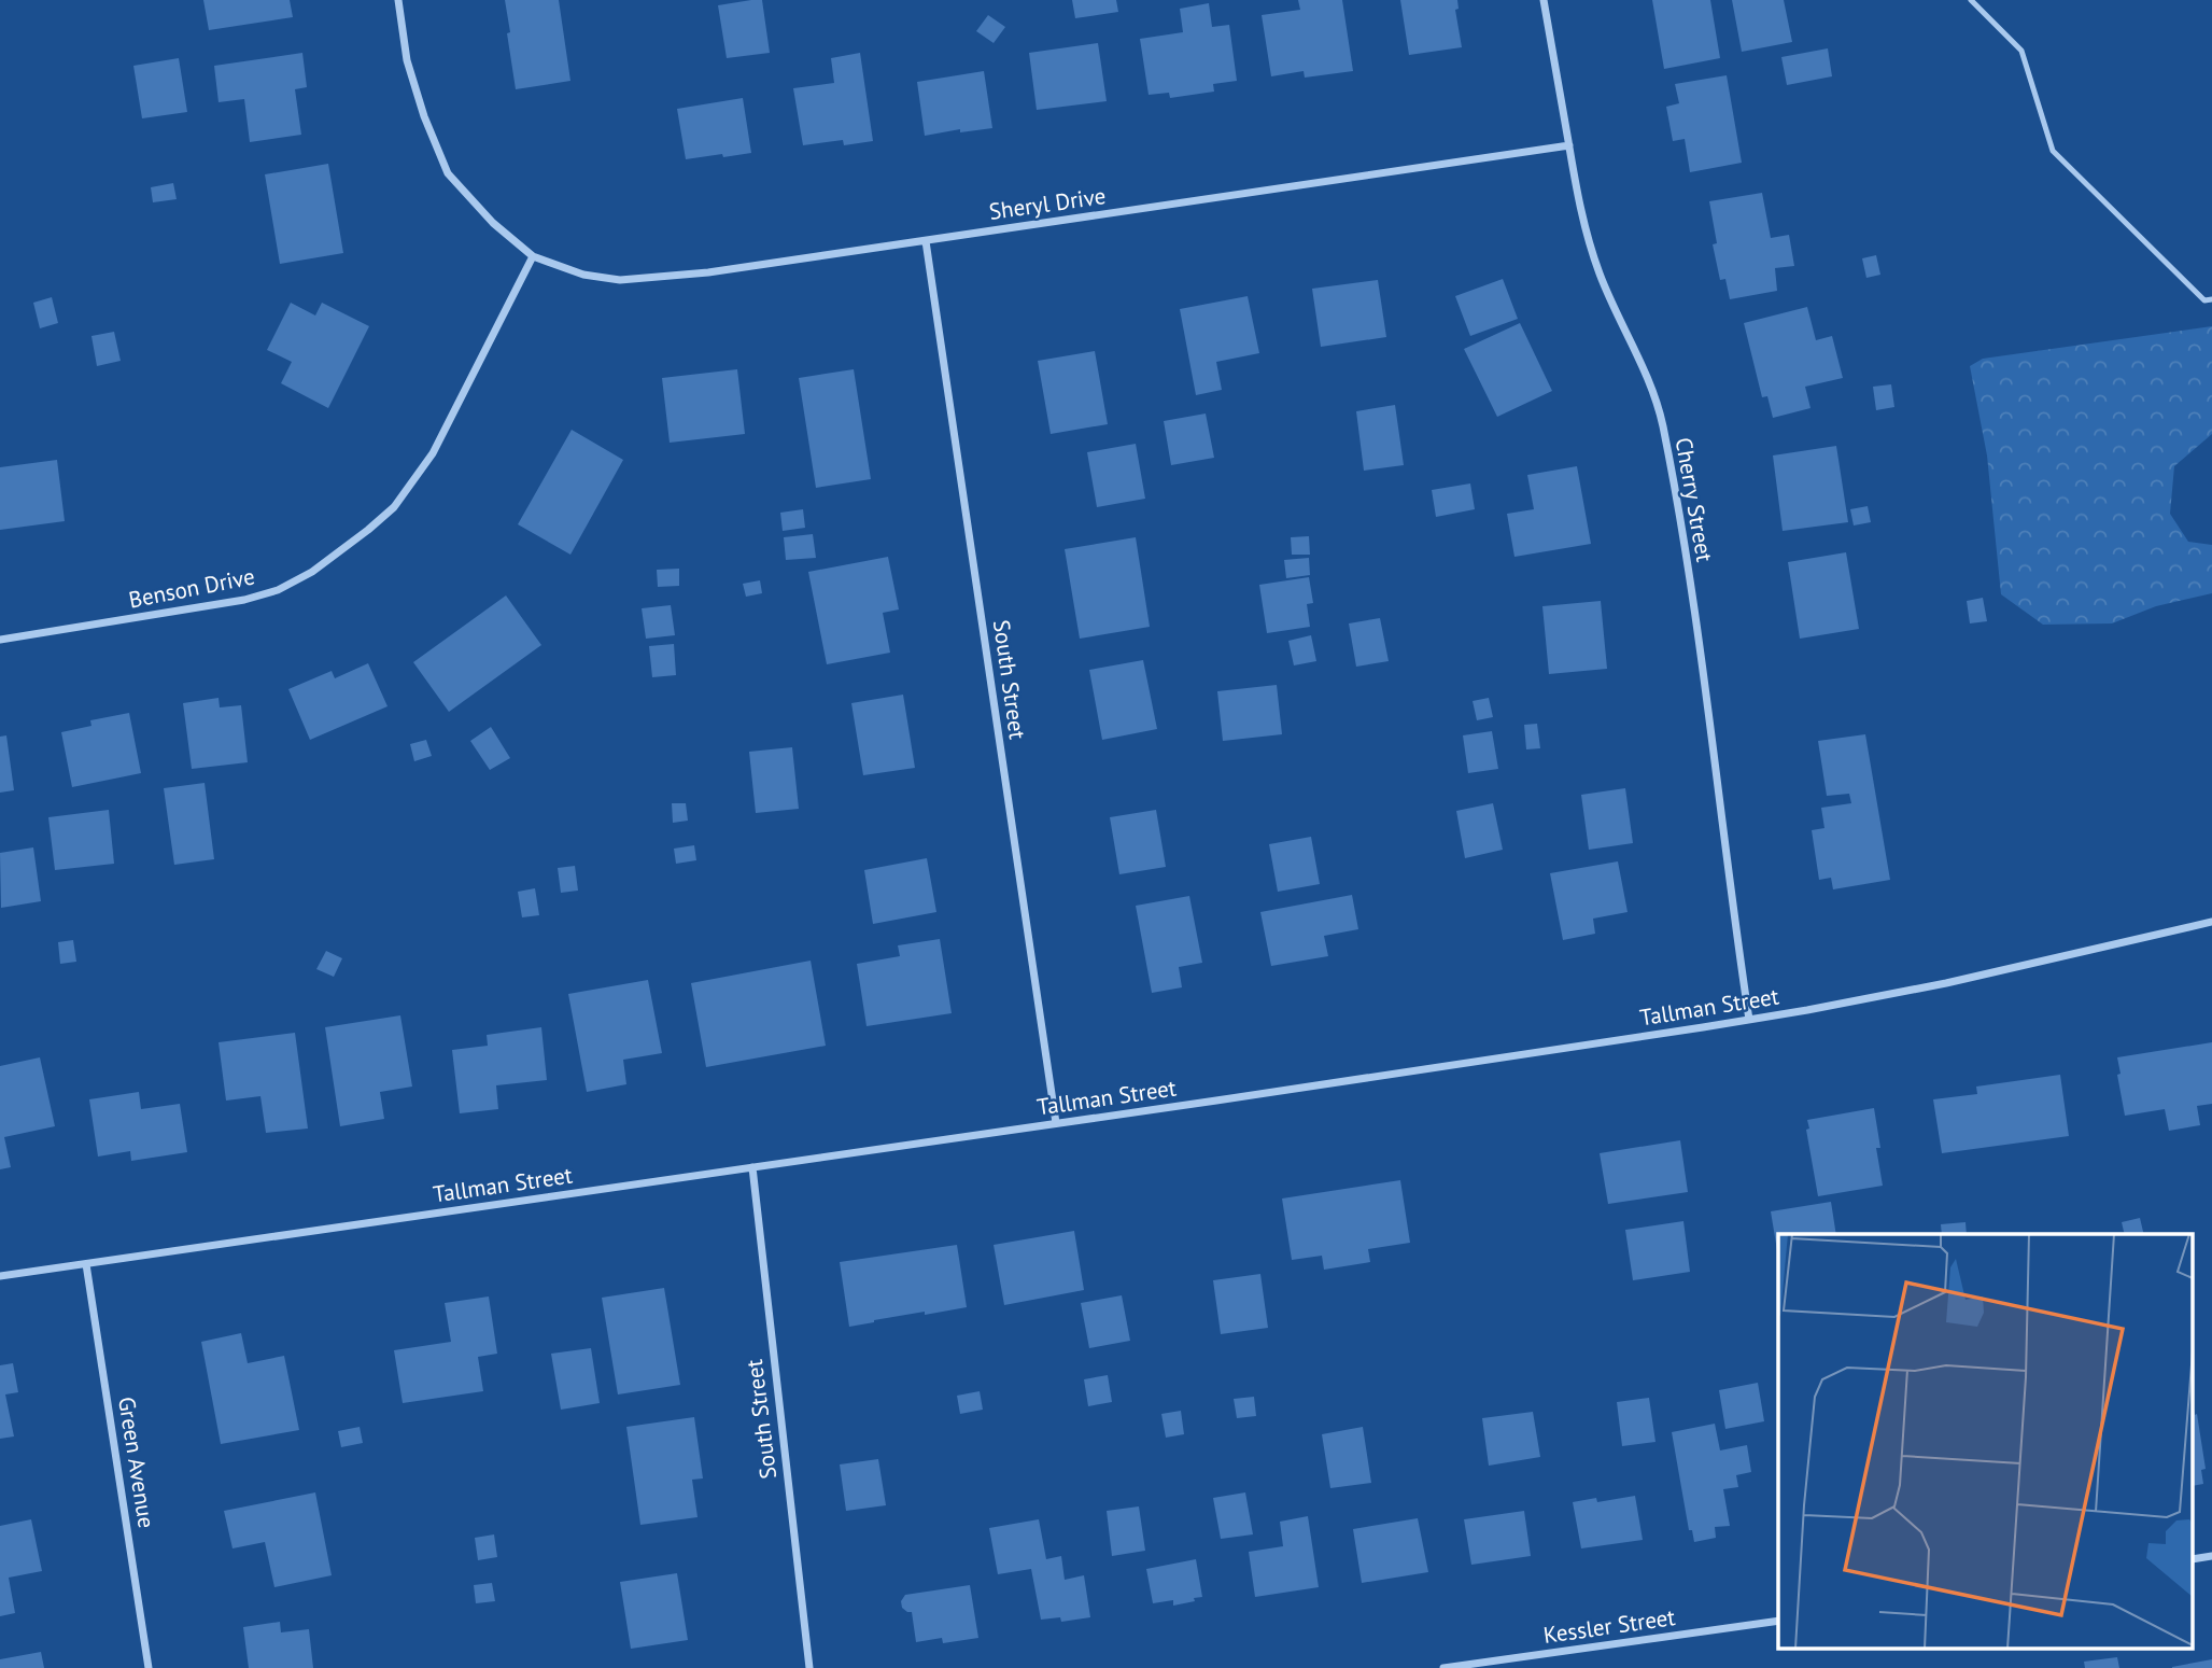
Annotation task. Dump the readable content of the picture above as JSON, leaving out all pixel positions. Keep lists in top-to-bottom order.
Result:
{
  "streets": {
    "street": [
      "Sheryl Drive",
      "Cherry Street",
      "Benson Drive",
      "South Street",
      "Tallman Street",
      "Green Avenue",
      "Kessler Street"
    ]
  },
  "crossings": [
    ["Sheryl Drive", "Cherry Street"],
    ["Sheryl Drive", "Benson Drive"],
    ["Sheryl Drive", "South Street"],
    ["Cherry Street", "Tallman Street"],
    ["South Street", "Tallman Street"],
    ["Tallman Street", "Green Avenue"]
  ]
}
